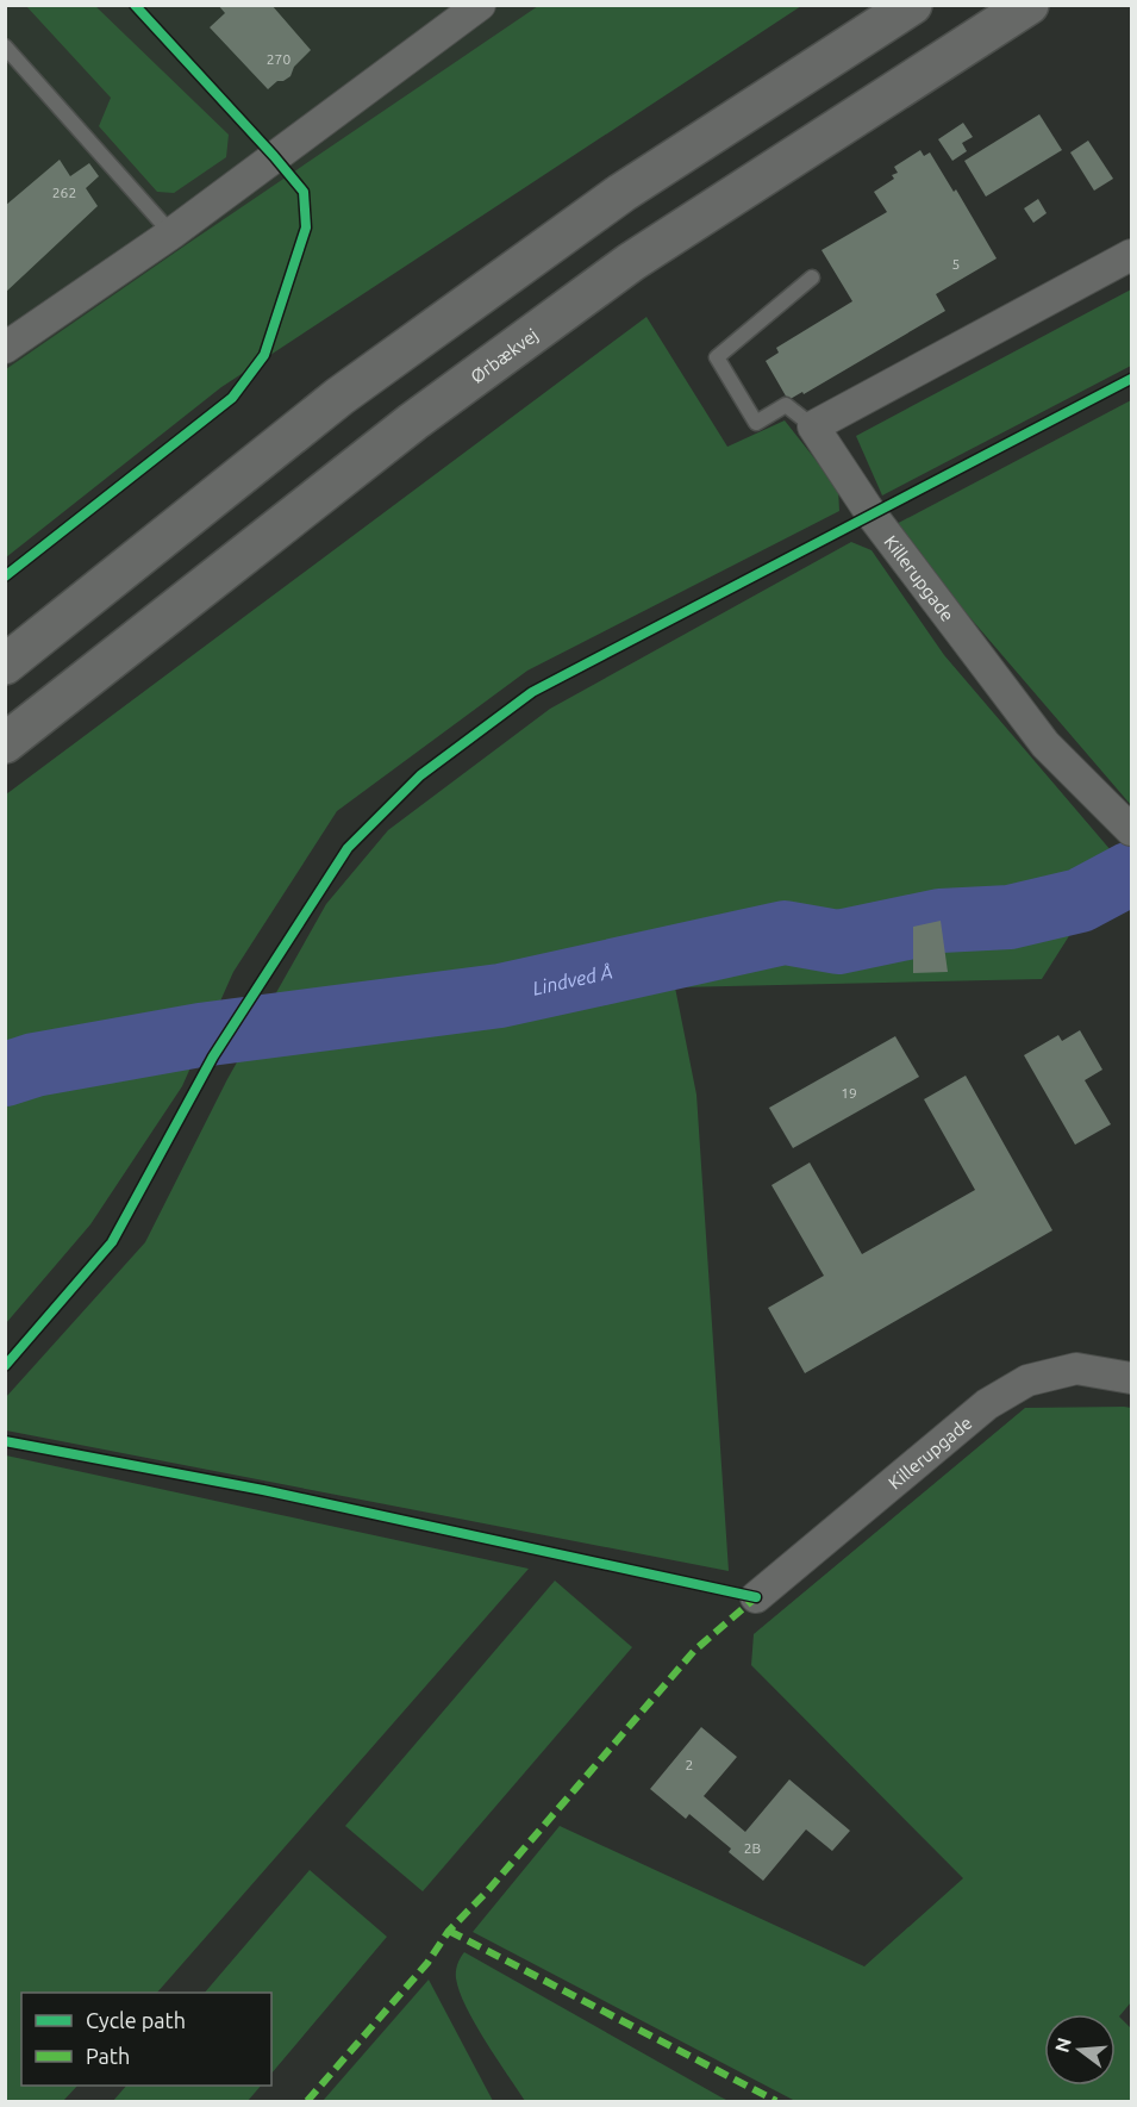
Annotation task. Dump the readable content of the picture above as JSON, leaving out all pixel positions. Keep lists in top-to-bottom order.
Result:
{
  "streets": {
    "main road": ["Ørbækvej"],
    "street": ["Killerupgade"]
  },
  "water": ["Lindved Å"],
  "house_numbers": [
    "270",
    "262",
    "5",
    "19",
    "2",
    "2B"
  ],
  "legend": ["Cycle path", "Path"],
  "north": "left"
}
